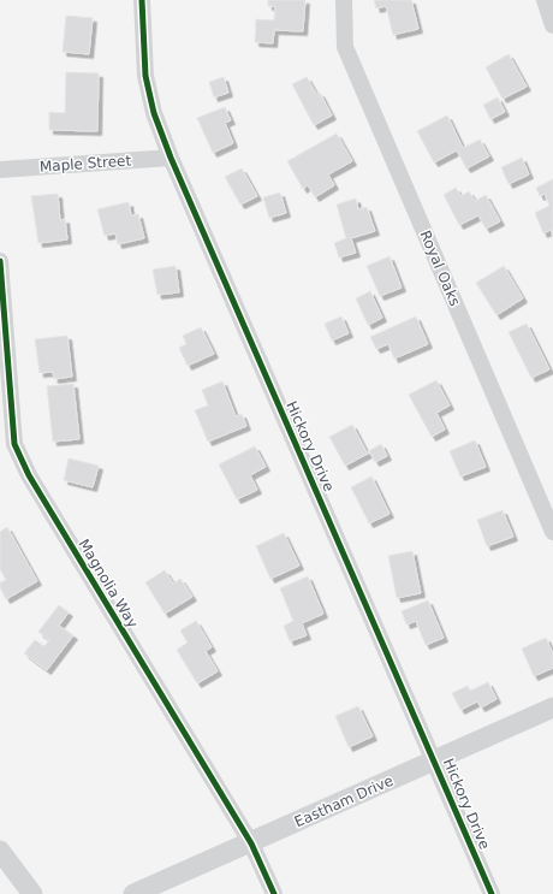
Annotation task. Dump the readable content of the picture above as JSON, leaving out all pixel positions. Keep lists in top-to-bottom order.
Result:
{
  "streets": {
    "street": [
      "Maple Street",
      "Royal Oaks",
      "Hickory Drive",
      "Magnolia Way",
      "Eastham Drive"
    ]
  },
  "crossings": [
    ["Maple Street", "Hickory Drive"],
    ["Hickory Drive", "Eastham Drive"],
    ["Magnolia Way", "Eastham Drive"]
  ]
}
